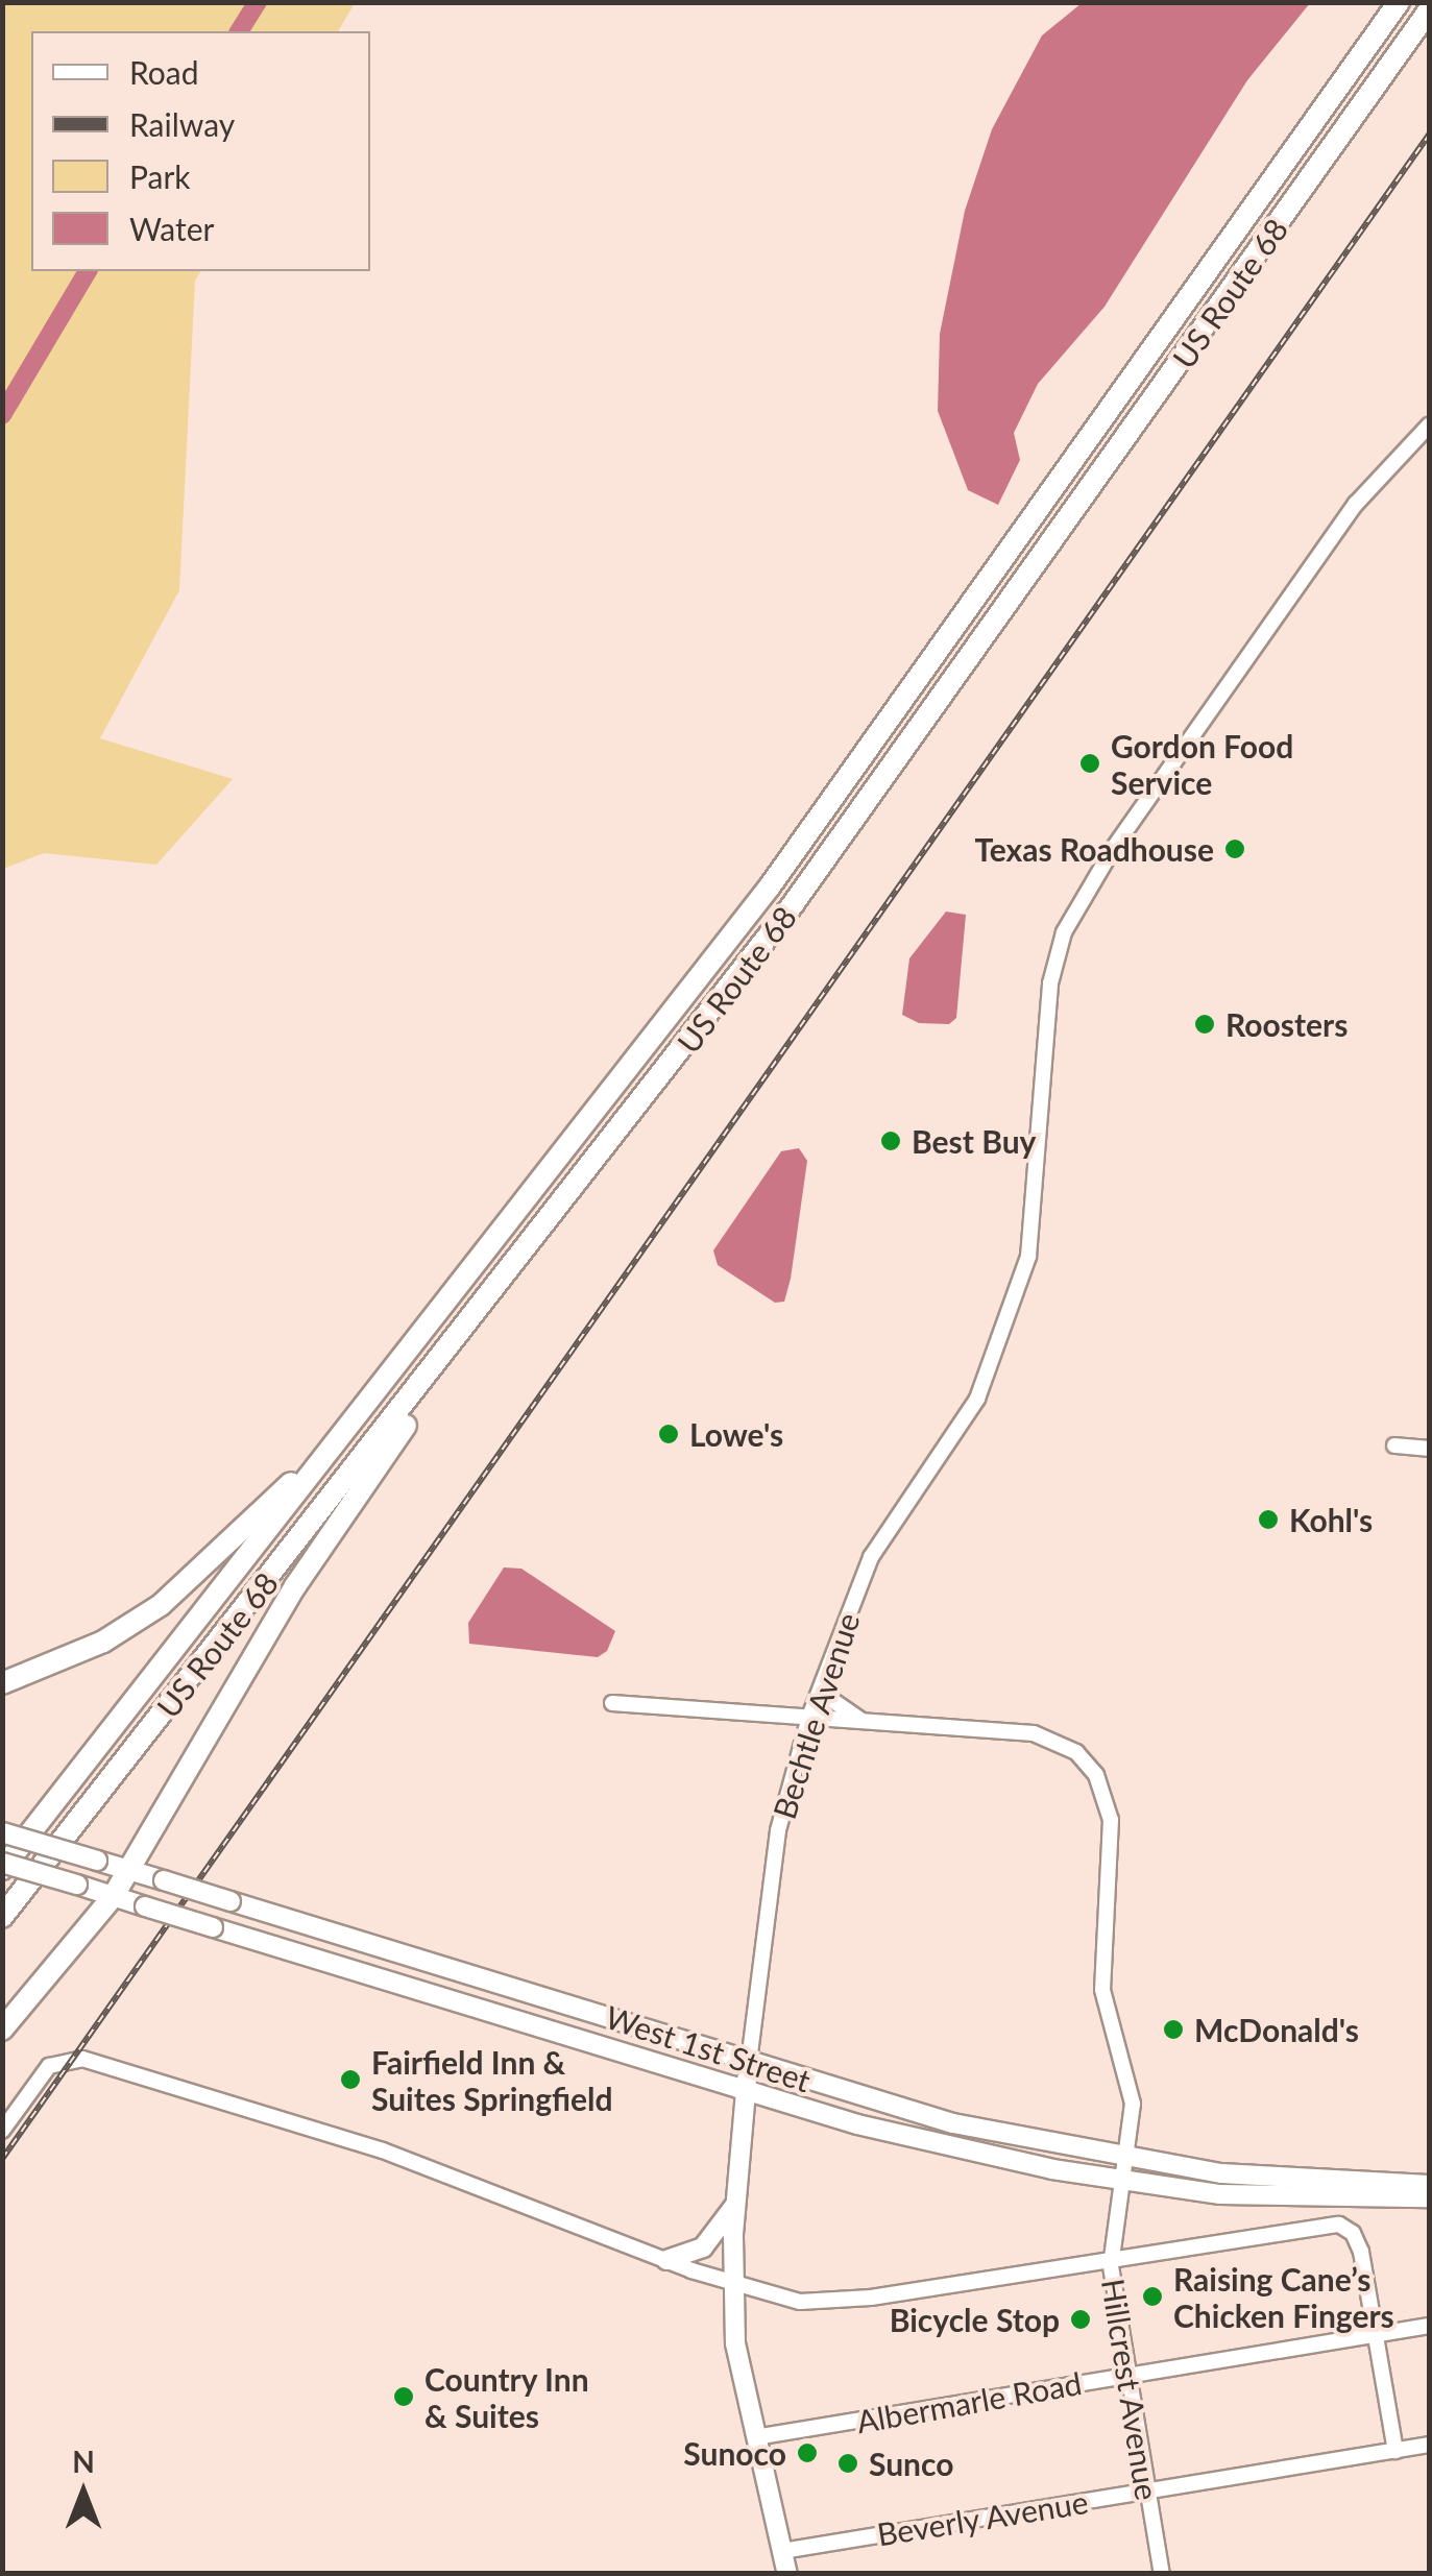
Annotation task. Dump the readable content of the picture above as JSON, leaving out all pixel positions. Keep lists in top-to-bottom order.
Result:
{
  "streets": {
    "highway": ["US Route 68"],
    "main road": ["Bechtle Avenue", "West 1st Street"],
    "street": ["Hillcrest Avenue", "Albermarle Road", "Beverly Avenue"]
  },
  "crossings": [
    ["US Route 68", "West 1st Street"],
    ["Bechtle Avenue", "West 1st Street"],
    ["Bechtle Avenue", "Hillcrest Avenue"],
    ["Bechtle Avenue", "Albermarle Road"],
    ["Bechtle Avenue", "Beverly Avenue"],
    ["West 1st Street", "Hillcrest Avenue"],
    ["Hillcrest Avenue", "Albermarle Road"],
    ["Hillcrest Avenue", "Beverly Avenue"]
  ],
  "places": [
    "Gordon Food Service",
    "Texas Roadhouse",
    "Roosters",
    "Best Buy",
    "Lowe's",
    "Kohl's",
    "McDonald's",
    "Fairfield Inn & Suites Springfield",
    "Raising Cane’s Chicken Fingers",
    "Bicycle Stop",
    "Country Inn & Suites",
    "Sunoco",
    "Sunco"
  ],
  "legend": [
    "Road",
    "Railway",
    "Park",
    "Water"
  ],
  "north": "top"
}
